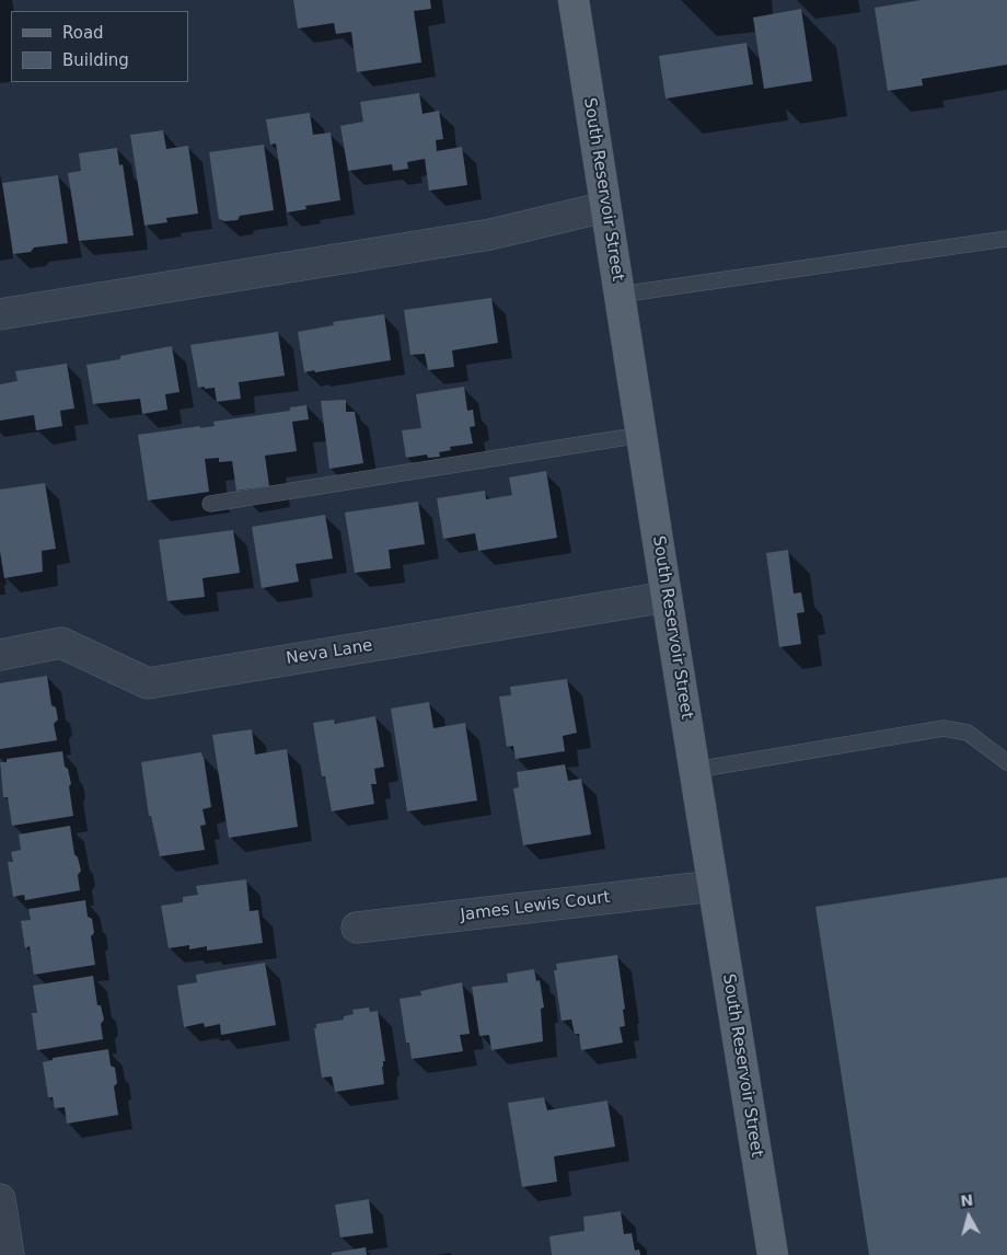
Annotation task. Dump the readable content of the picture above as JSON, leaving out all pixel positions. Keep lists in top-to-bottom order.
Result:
{
  "streets": {
    "main road": ["South Reservoir Street"],
    "street": ["Neva Lane", "James Lewis Court"]
  },
  "crossings": [
    ["South Reservoir Street", "Neva Lane"],
    ["South Reservoir Street", "James Lewis Court"]
  ],
  "legend": ["Road", "Building"],
  "north": "top"
}
